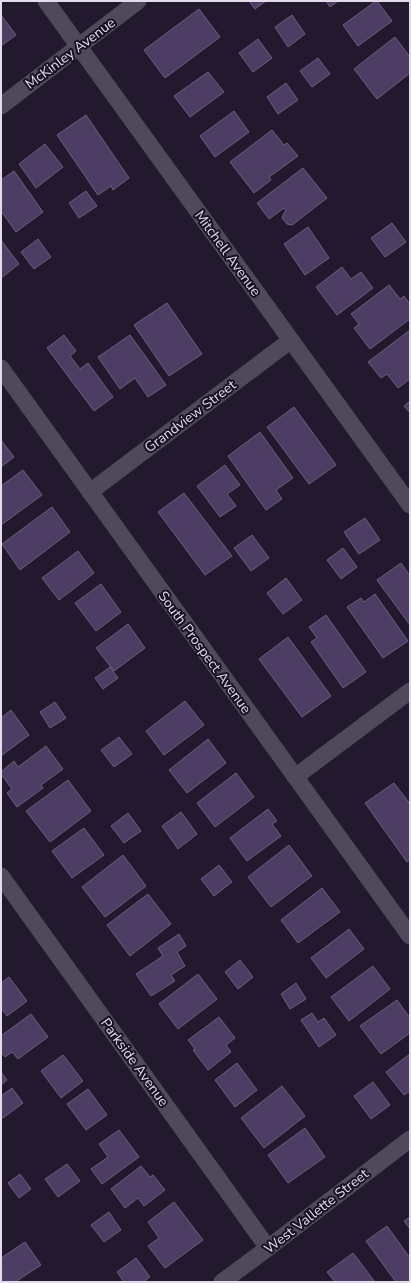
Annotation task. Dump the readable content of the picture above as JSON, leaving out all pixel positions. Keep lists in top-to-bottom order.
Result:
{
  "streets": {
    "street": [
      "McKinley Avenue",
      "Mitchell Avenue",
      "Grandview Street",
      "South Prospect Avenue",
      "Parkside Avenue",
      "West Vallette Street"
    ]
  },
  "crossings": [
    ["McKinley Avenue", "Mitchell Avenue"],
    ["Mitchell Avenue", "Grandview Street"],
    ["Grandview Street", "South Prospect Avenue"],
    ["Parkside Avenue", "West Vallette Street"]
  ]
}
